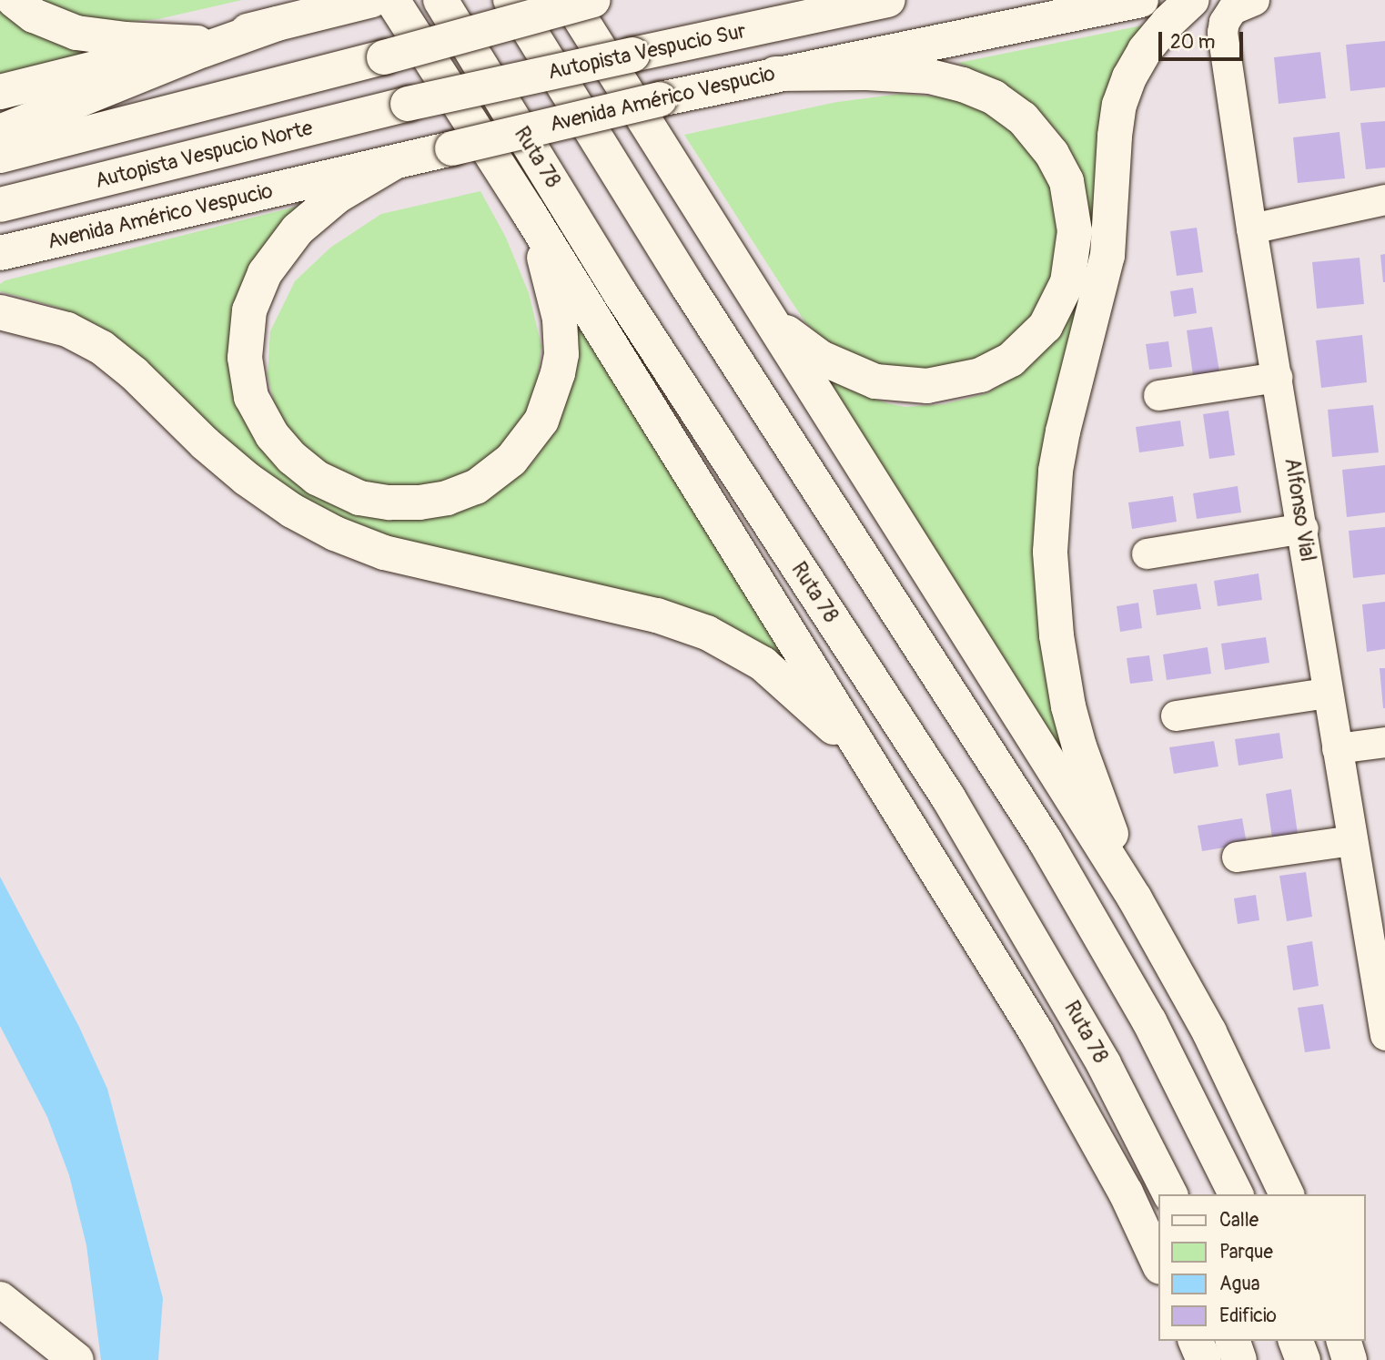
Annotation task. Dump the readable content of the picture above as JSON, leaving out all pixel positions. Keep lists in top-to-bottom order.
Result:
{
  "streets": {
    "main road": [
      "Autopista Vespucio Sur",
      "Avenida Américo Vespucio",
      "Autopista Vespucio Norte",
      "Ruta 78"
    ],
    "street": ["Alfonso Vial"]
  },
  "crossings": [
    ["Autopista Vespucio Sur", "Autopista Vespucio Norte"]
  ],
  "legend": [
    "Calle",
    "Parque",
    "Agua",
    "Edificio"
  ],
  "scale_bar": "20 m"
}
